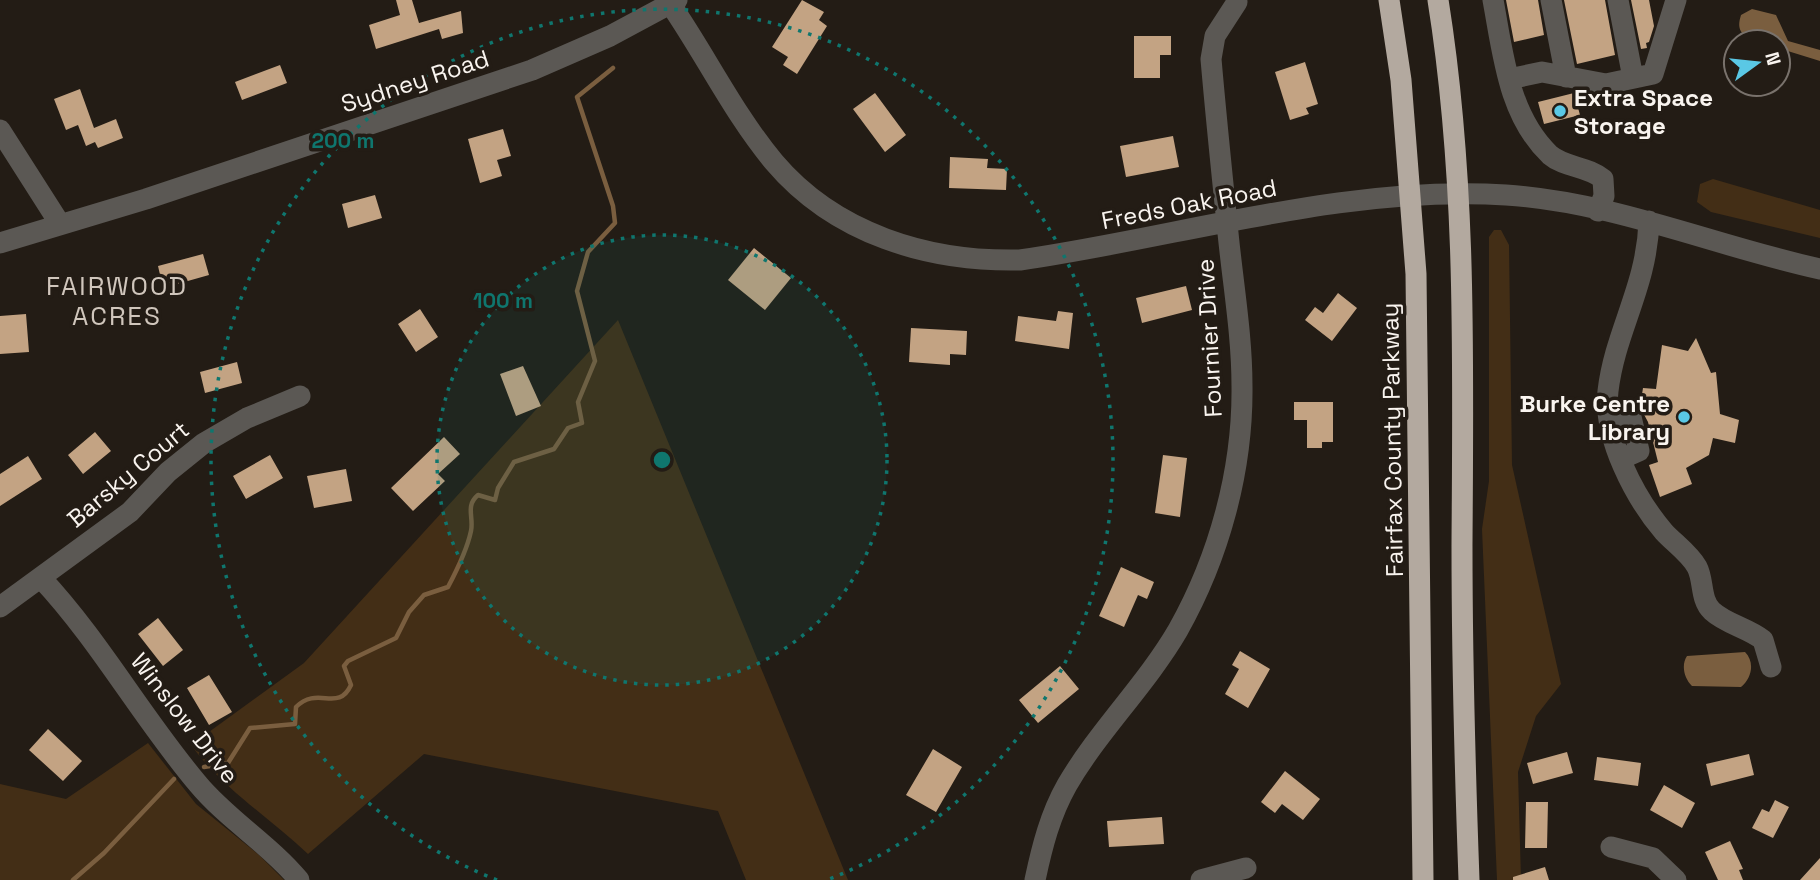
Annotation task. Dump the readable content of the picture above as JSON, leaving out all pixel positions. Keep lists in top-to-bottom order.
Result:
{
  "streets": {
    "highway": ["Fairfax County Parkway"],
    "street": [
      "Sydney Road",
      "Freds Oak Road",
      "Fournier Drive",
      "Barsky Court",
      "Winslow Drive"
    ]
  },
  "crossings": [
    ["Sydney Road", "Freds Oak Road"],
    ["Freds Oak Road", "Fournier Drive"],
    ["Freds Oak Road", "Fairfax County Parkway"],
    ["Barsky Court", "Winslow Drive"]
  ],
  "districts": ["FAIRWOOD ACRES"],
  "places": ["Extra Space Storage", "Burke Centre Library"],
  "north": "right",
  "rings": ["200 m", "100 m"]
}
